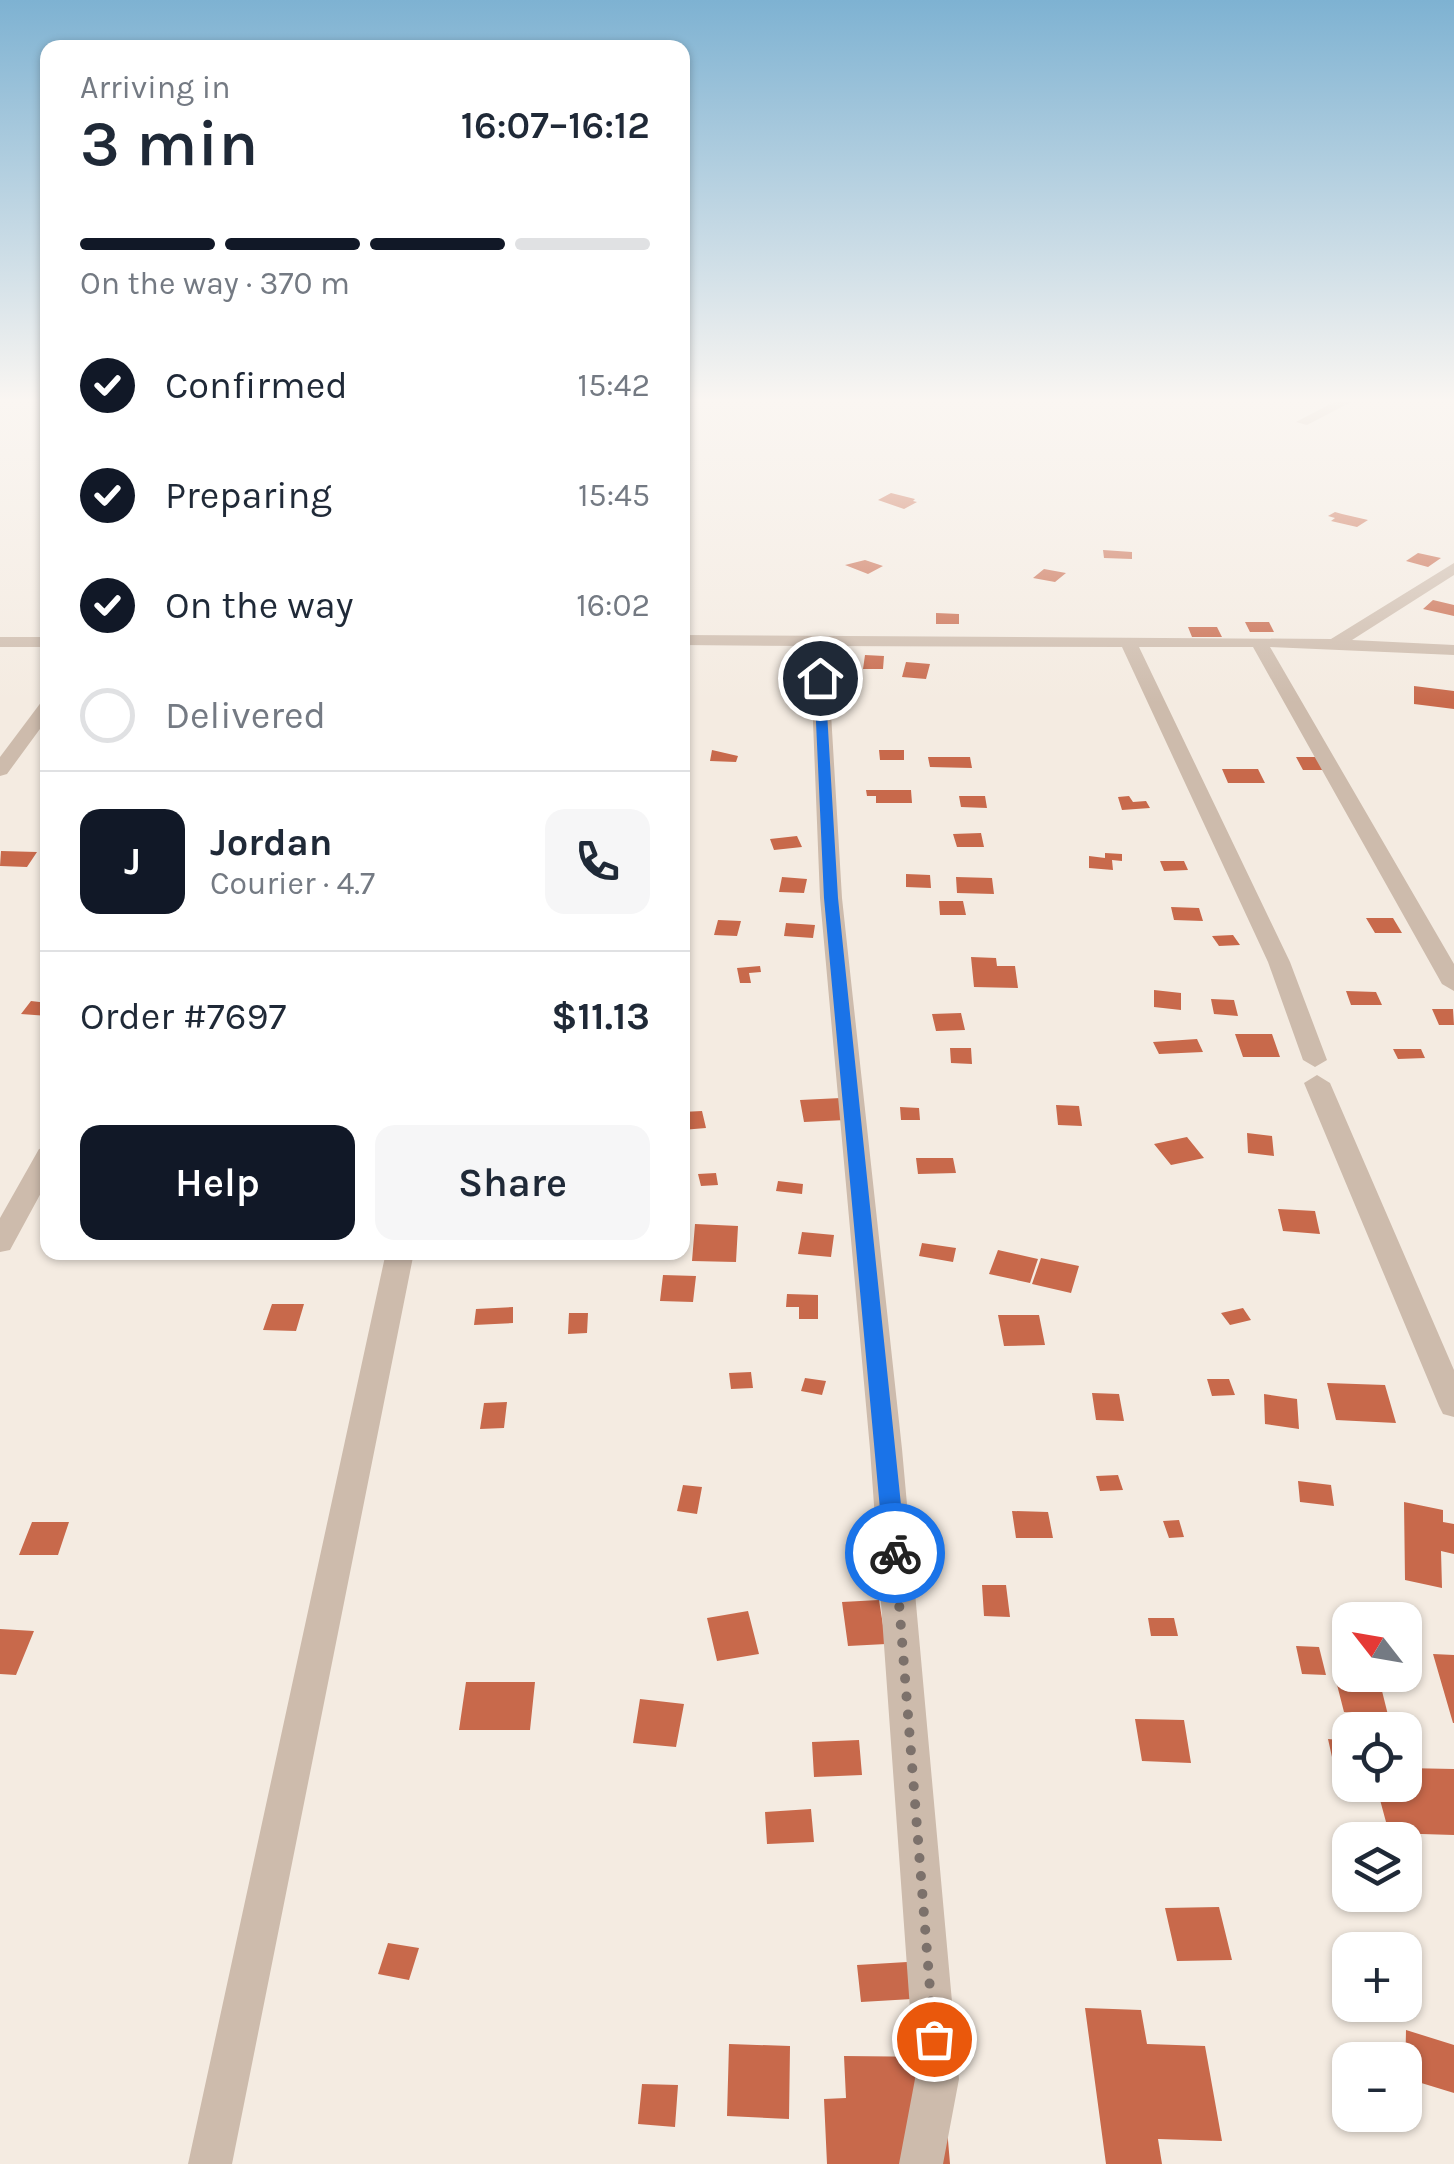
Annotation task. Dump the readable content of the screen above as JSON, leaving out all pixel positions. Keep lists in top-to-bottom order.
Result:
{
  "north": "top left",
  "page": {
    "heading": ["3 min", "Arriving in", "16:07–16:12"],
    "panel": [
      "Jordan",
      "Courier · 4.7",
      "Order #7697",
      "$11.13"
    ],
    "bar": "On the way · 370 m",
    "list": [
      ["Confirmed", "15:42"],
      ["Preparing", "15:45"],
      ["On the way", "16:02"],
      "Delivered"
    ],
    "round": "J",
    "buttons": ["Help", "Share"],
    "map_buttons": ["+", "−"]
  }
}
